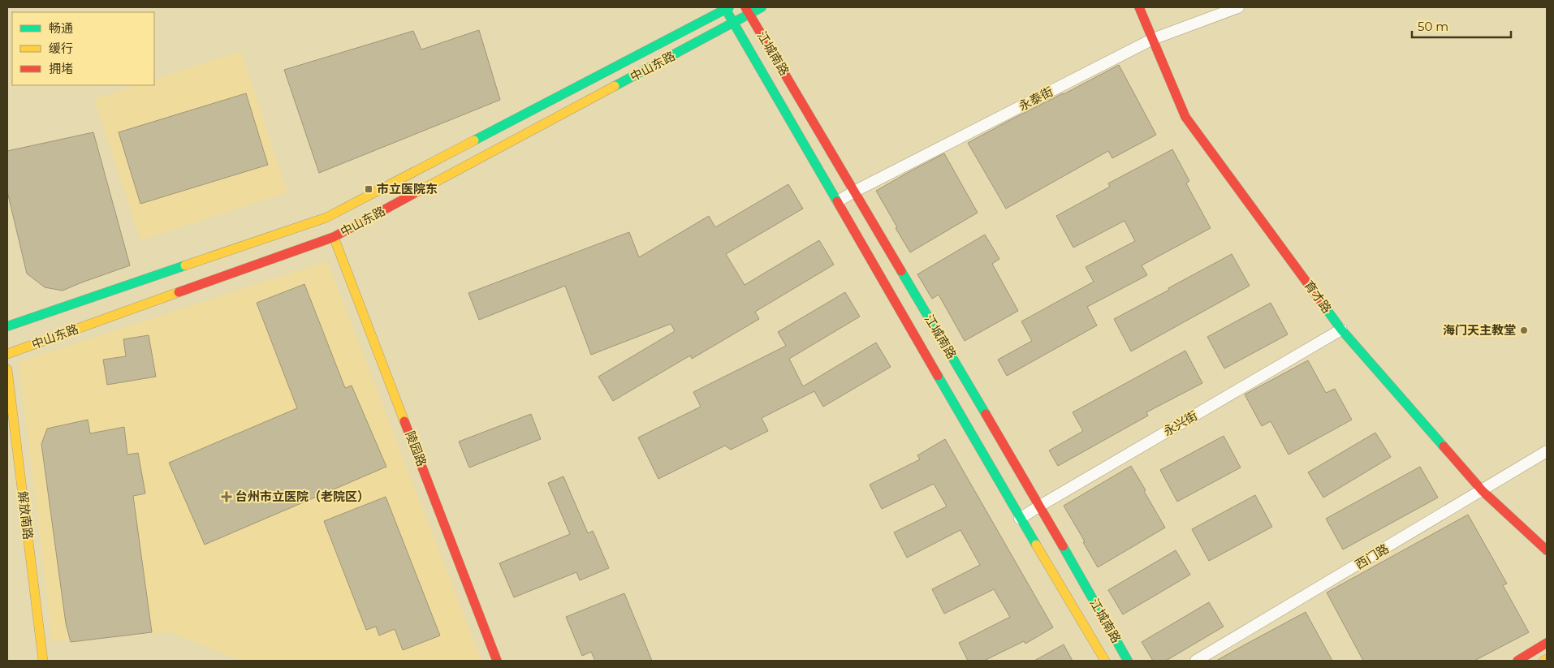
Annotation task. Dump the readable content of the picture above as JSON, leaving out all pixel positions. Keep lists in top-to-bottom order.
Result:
{
  "streets": {
    "main road": [
      "江城南路",
      "中山东路",
      "育才路",
      "陵园路",
      "解放南路"
    ],
    "street": ["永泰街", "永兴街", "西门路"]
  },
  "crossings": [
    ["江城南路", "中山东路"],
    ["江城南路", "永泰街"],
    ["江城南路", "永兴街"],
    ["中山东路", "陵园路"],
    ["永泰街", "育才路"],
    ["育才路", "永兴街"],
    ["育才路", "西门路"]
  ],
  "places": {
    "transit": ["市立医院东"],
    "other": ["海门天主教堂"],
    "health": ["台州市立医院（老院区）"]
  },
  "legend": ["畅通", "缓行", "拥堵"],
  "scale_bar": "50 m"
}
